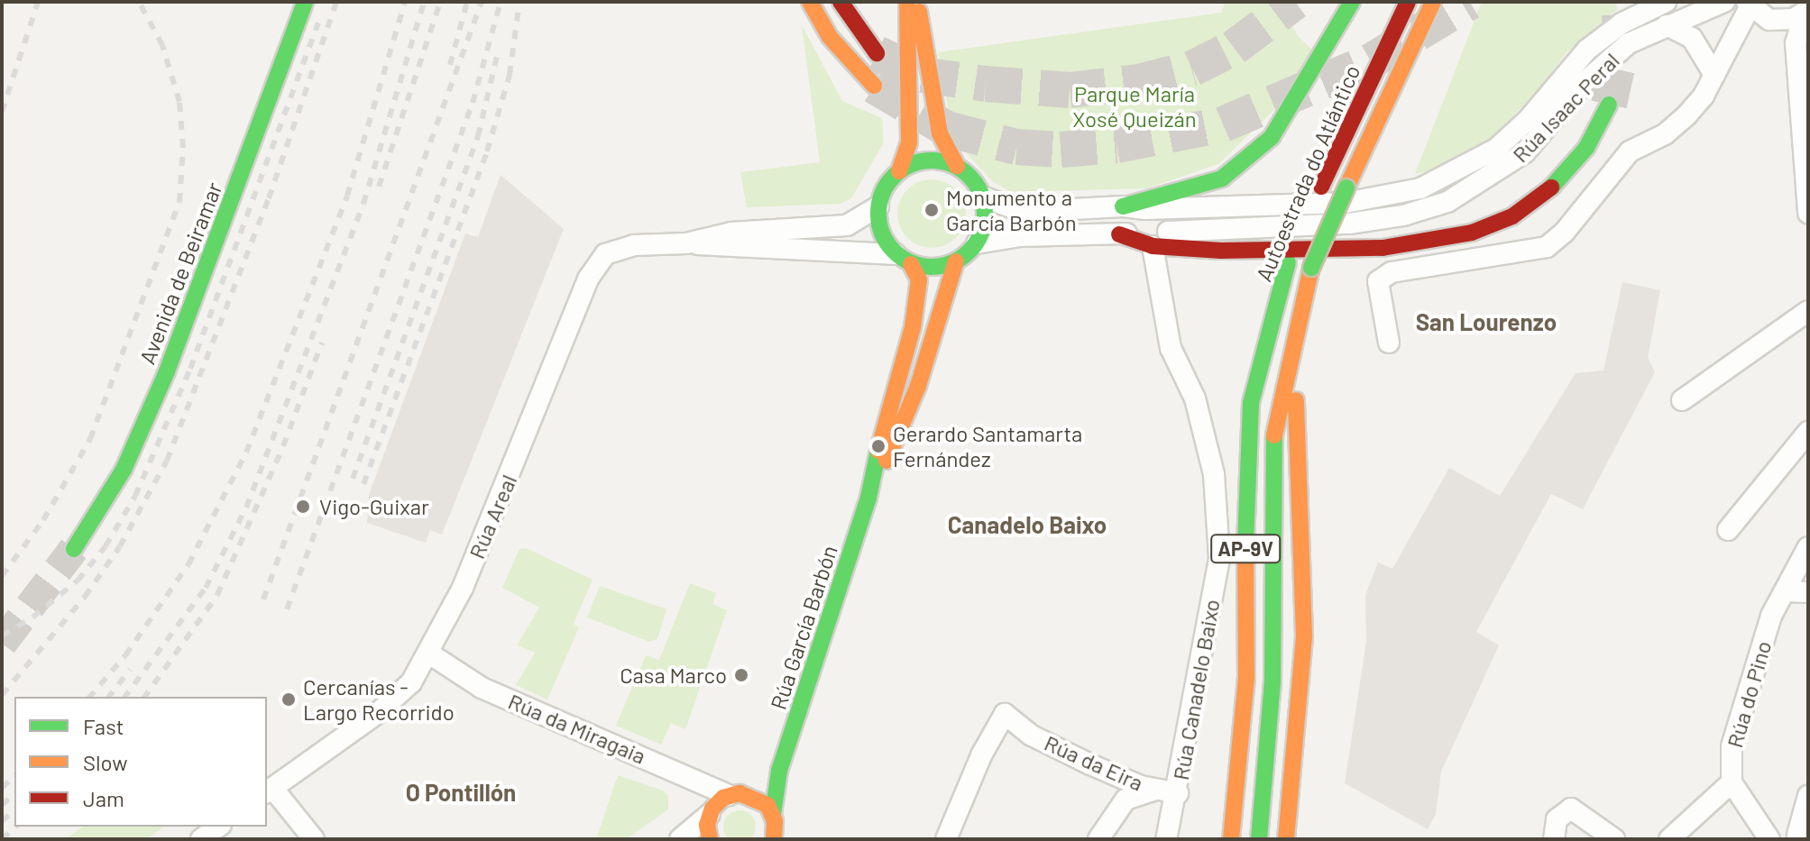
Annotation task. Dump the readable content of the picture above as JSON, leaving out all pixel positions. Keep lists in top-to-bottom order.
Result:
{
  "streets": {
    "main road": [
      "Autoestrada do Atlántico",
      "Avenida de Beiramar",
      "AP-9V",
      "Rúa García Barbón"
    ],
    "street": [
      "Rúa Isaac Peral",
      "Rúa Areal",
      "Rúa Canadelo Baixo",
      "Rúa do Pino",
      "Rúa da Miragaia",
      "Rúa da Eira"
    ]
  },
  "crossings": [
    ["Rúa Isaac Peral", "Rúa Areal"],
    ["Rúa Isaac Peral", "Rúa García Barbón"],
    ["Rúa Areal", "Rúa García Barbón"],
    ["Rúa Areal", "Rúa da Miragaia"],
    ["Rúa Canadelo Baixo", "Rúa da Eira"]
  ],
  "districts": ["San Lourenzo", "Canadelo Baixo", "O Pontillón"],
  "parks": ["Parque María Xosé Queizán"],
  "places": [
    "Monumento a García Barbón",
    "Gerardo Santamarta Fernández",
    "Vigo-Guixar",
    "Casa Marco",
    "Cercanías - Largo Recorrido"
  ],
  "legend": ["Fast", "Slow", "Jam"]
}
